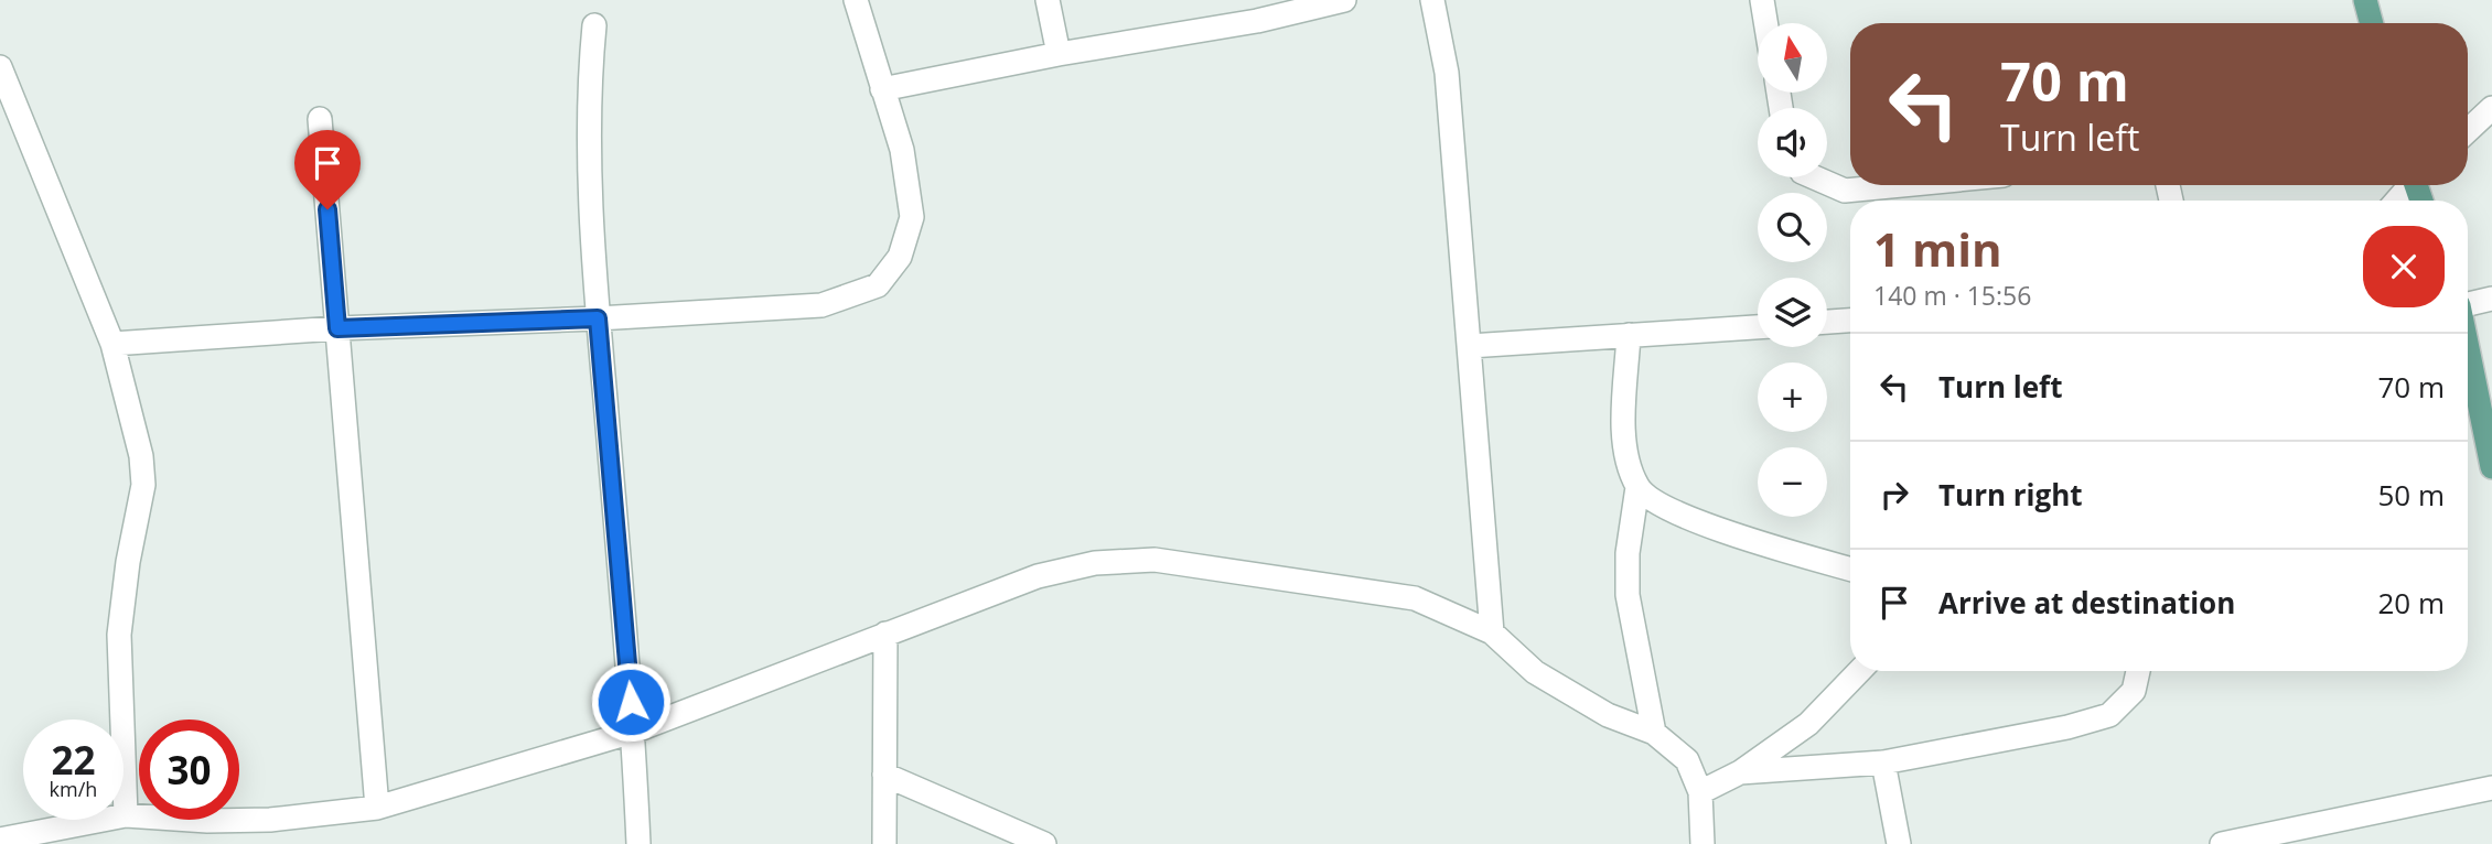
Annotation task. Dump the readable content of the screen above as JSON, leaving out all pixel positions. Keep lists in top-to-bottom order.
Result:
{
  "north": "top",
  "page": {
    "map_buttons": ["+", "−"],
    "turn": ["70 m", "Turn left"],
    "heading": ["1 min", "140 m · 15:56"],
    "list": [
      {
        "name": "Turn left",
        "value": "70 m"
      },
      {
        "name": "Turn right",
        "value": "50 m"
      },
      {
        "name": "Arrive at destination",
        "value": "20 m"
      }
    ],
    "speed": "22 km/h",
    "limit": "30"
  }
}
